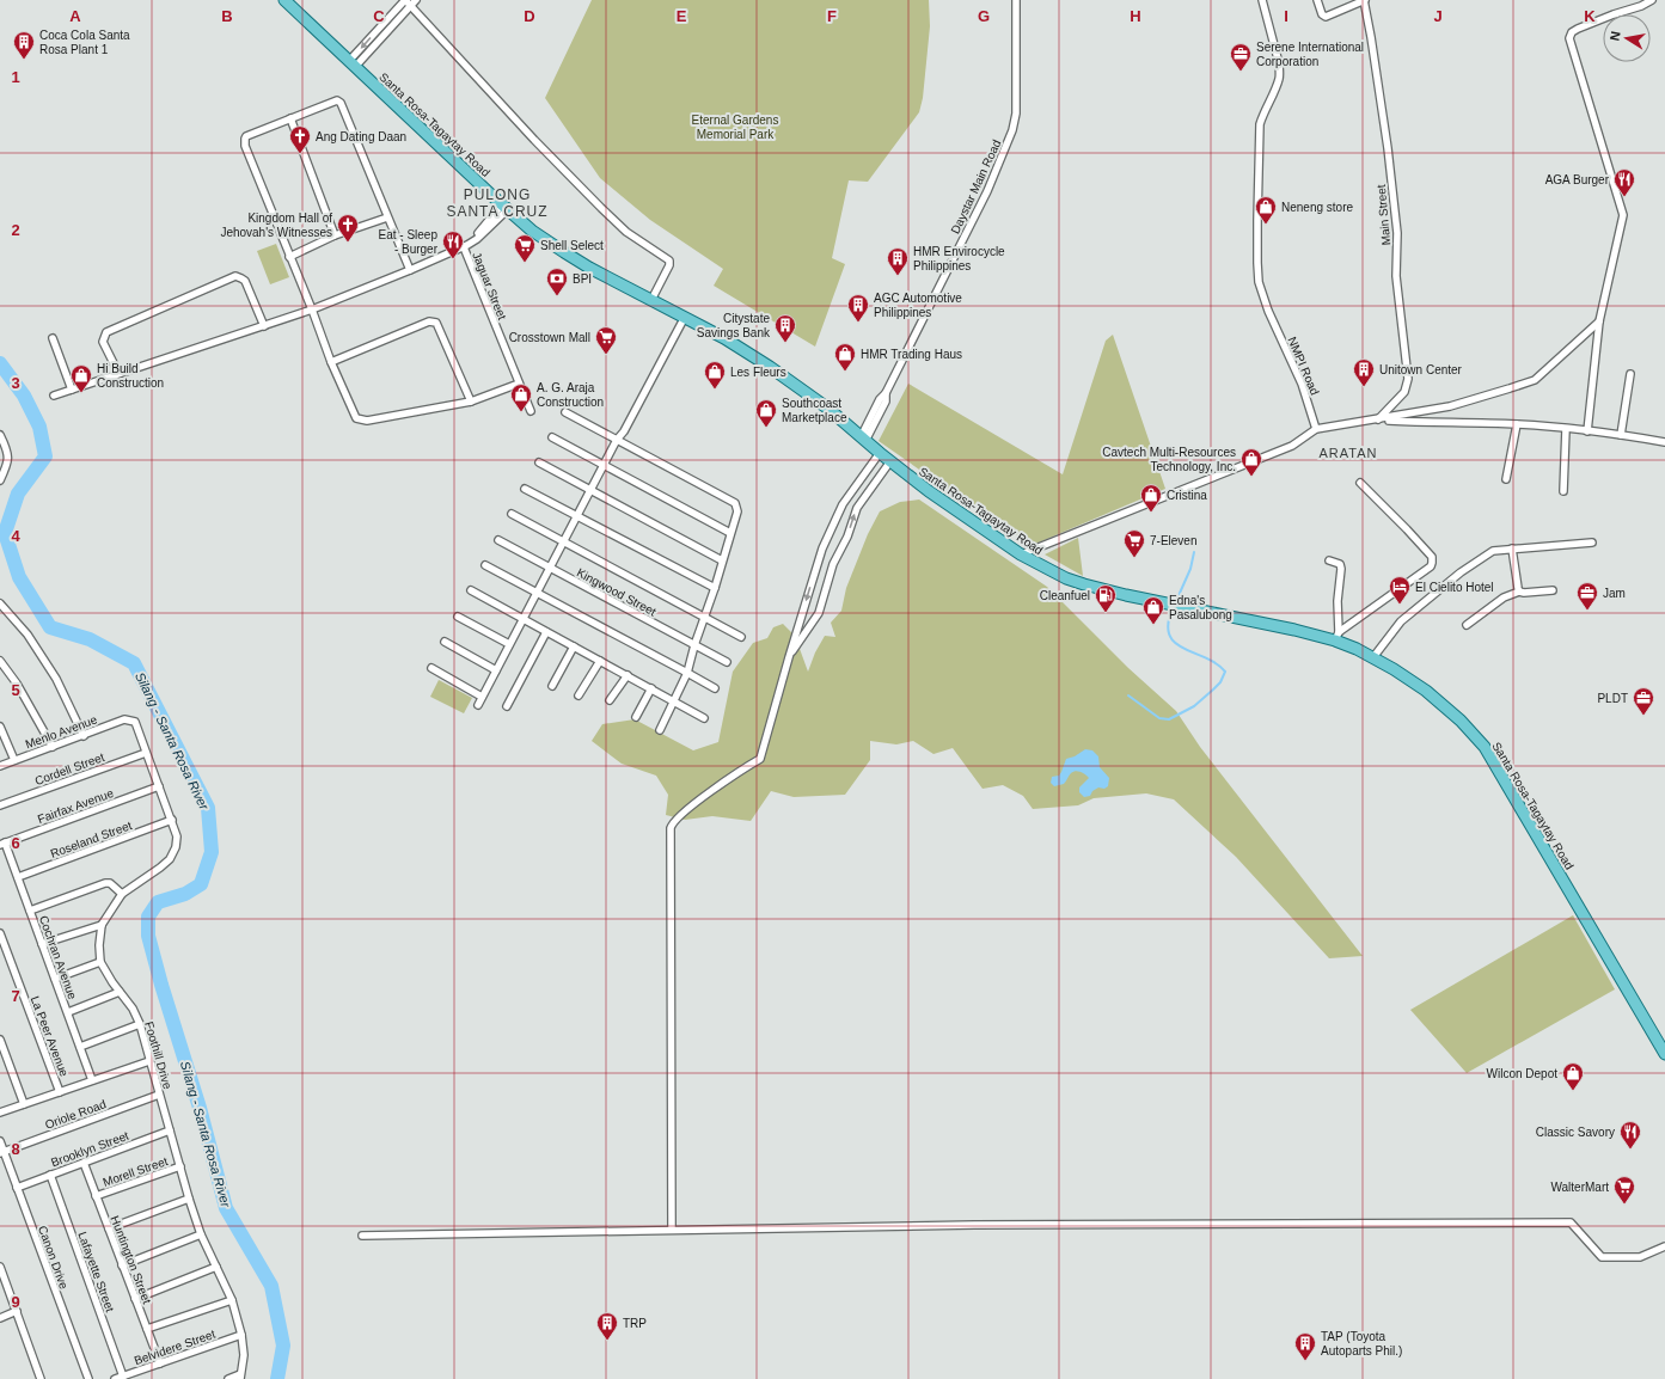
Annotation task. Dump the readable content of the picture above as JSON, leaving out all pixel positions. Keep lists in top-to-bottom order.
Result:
{
  "streets": {
    "main road": ["Santa Rosa-Tagaytay Road"],
    "street": [
      "Daystar Main Road",
      "Main Street",
      "Jaguar Street",
      "NMPI Road",
      "Kingwood Street",
      "Menlo Avenue",
      "Cordell Street",
      "Fairfax Avenue",
      "Roseland Street",
      "Cochran Avenue",
      "La Peer Avenue",
      "Foothill Drive",
      "Oriole Road",
      "Brooklyn Street",
      "Morell Street",
      "Canon Drive",
      "Huntington Street",
      "Lafayette Street",
      "Belvidere Street"
    ]
  },
  "crossings": [
    ["Santa Rosa-Tagaytay Road", "Daystar Main Road"],
    ["Menlo Avenue", "Cordell Street"],
    ["Fairfax Avenue", "Cochran Avenue"],
    ["Roseland Street", "Cochran Avenue"],
    ["Foothill Drive", "Oriole Road"],
    ["Foothill Drive", "Brooklyn Street"],
    ["Foothill Drive", "Morell Street"],
    ["Foothill Drive", "Belvidere Street"],
    ["Oriole Road", "Canon Drive"],
    ["Brooklyn Street", "Canon Drive"],
    ["Brooklyn Street", "Huntington Street"],
    ["Brooklyn Street", "Lafayette Street"],
    ["Morell Street", "Huntington Street"],
    ["Huntington Street", "Belvidere Street"],
    ["Lafayette Street", "Belvidere Street"]
  ],
  "districts": ["PULONG SANTA CRUZ", "ARATAN"],
  "water": ["Silang - Santa Rosa River"],
  "parks": ["Eternal Gardens Memorial Park"],
  "places": {
    "building": [
      "Coca Cola Santa Rosa Plant 1",
      "HMR Envirocycle Philippines",
      "AGC Automotive Philippines",
      "Citystate Savings Bank",
      "Unitown Center",
      "TRP",
      "TAP (Toyota Autoparts Phil.)"
    ],
    "office": ["Serene International Corporation", "Jam", "PLDT"],
    "church": ["Ang Dating Daan", "Kingdom Hall of Jehovah's Witnesses"],
    "restaurant": ["AGA Burger", "Eat - Sleep - Burger", "Classic Savory"],
    "shop": [
      "Neneng store",
      "HMR Trading Haus",
      "Les Fleurs",
      "Hi Build Construction",
      "A. G. Araja Construction",
      "Southcoast Marketplace",
      "Cavtech Multi-Resources Technology, Inc.",
      "Cristina",
      "Edna's Pasalubong",
      "Wilcon Depot"
    ],
    "supermarket": [
      "Shell Select",
      "Crosstown Mall",
      "7-Eleven",
      "WalterMart"
    ],
    "bank": ["BPI"],
    "hotel": ["El Cielito Hotel"],
    "fuel station": ["Cleanfuel"]
  },
  "north": "left",
  "grid": {
    "columns": [
      "A",
      "B",
      "C",
      "D",
      "E",
      "F",
      "G",
      "H",
      "I",
      "J",
      "K"
    ],
    "rows": [
      "1",
      "2",
      "3",
      "4",
      "5",
      "6",
      "7",
      "8",
      "9"
    ]
  }
}
